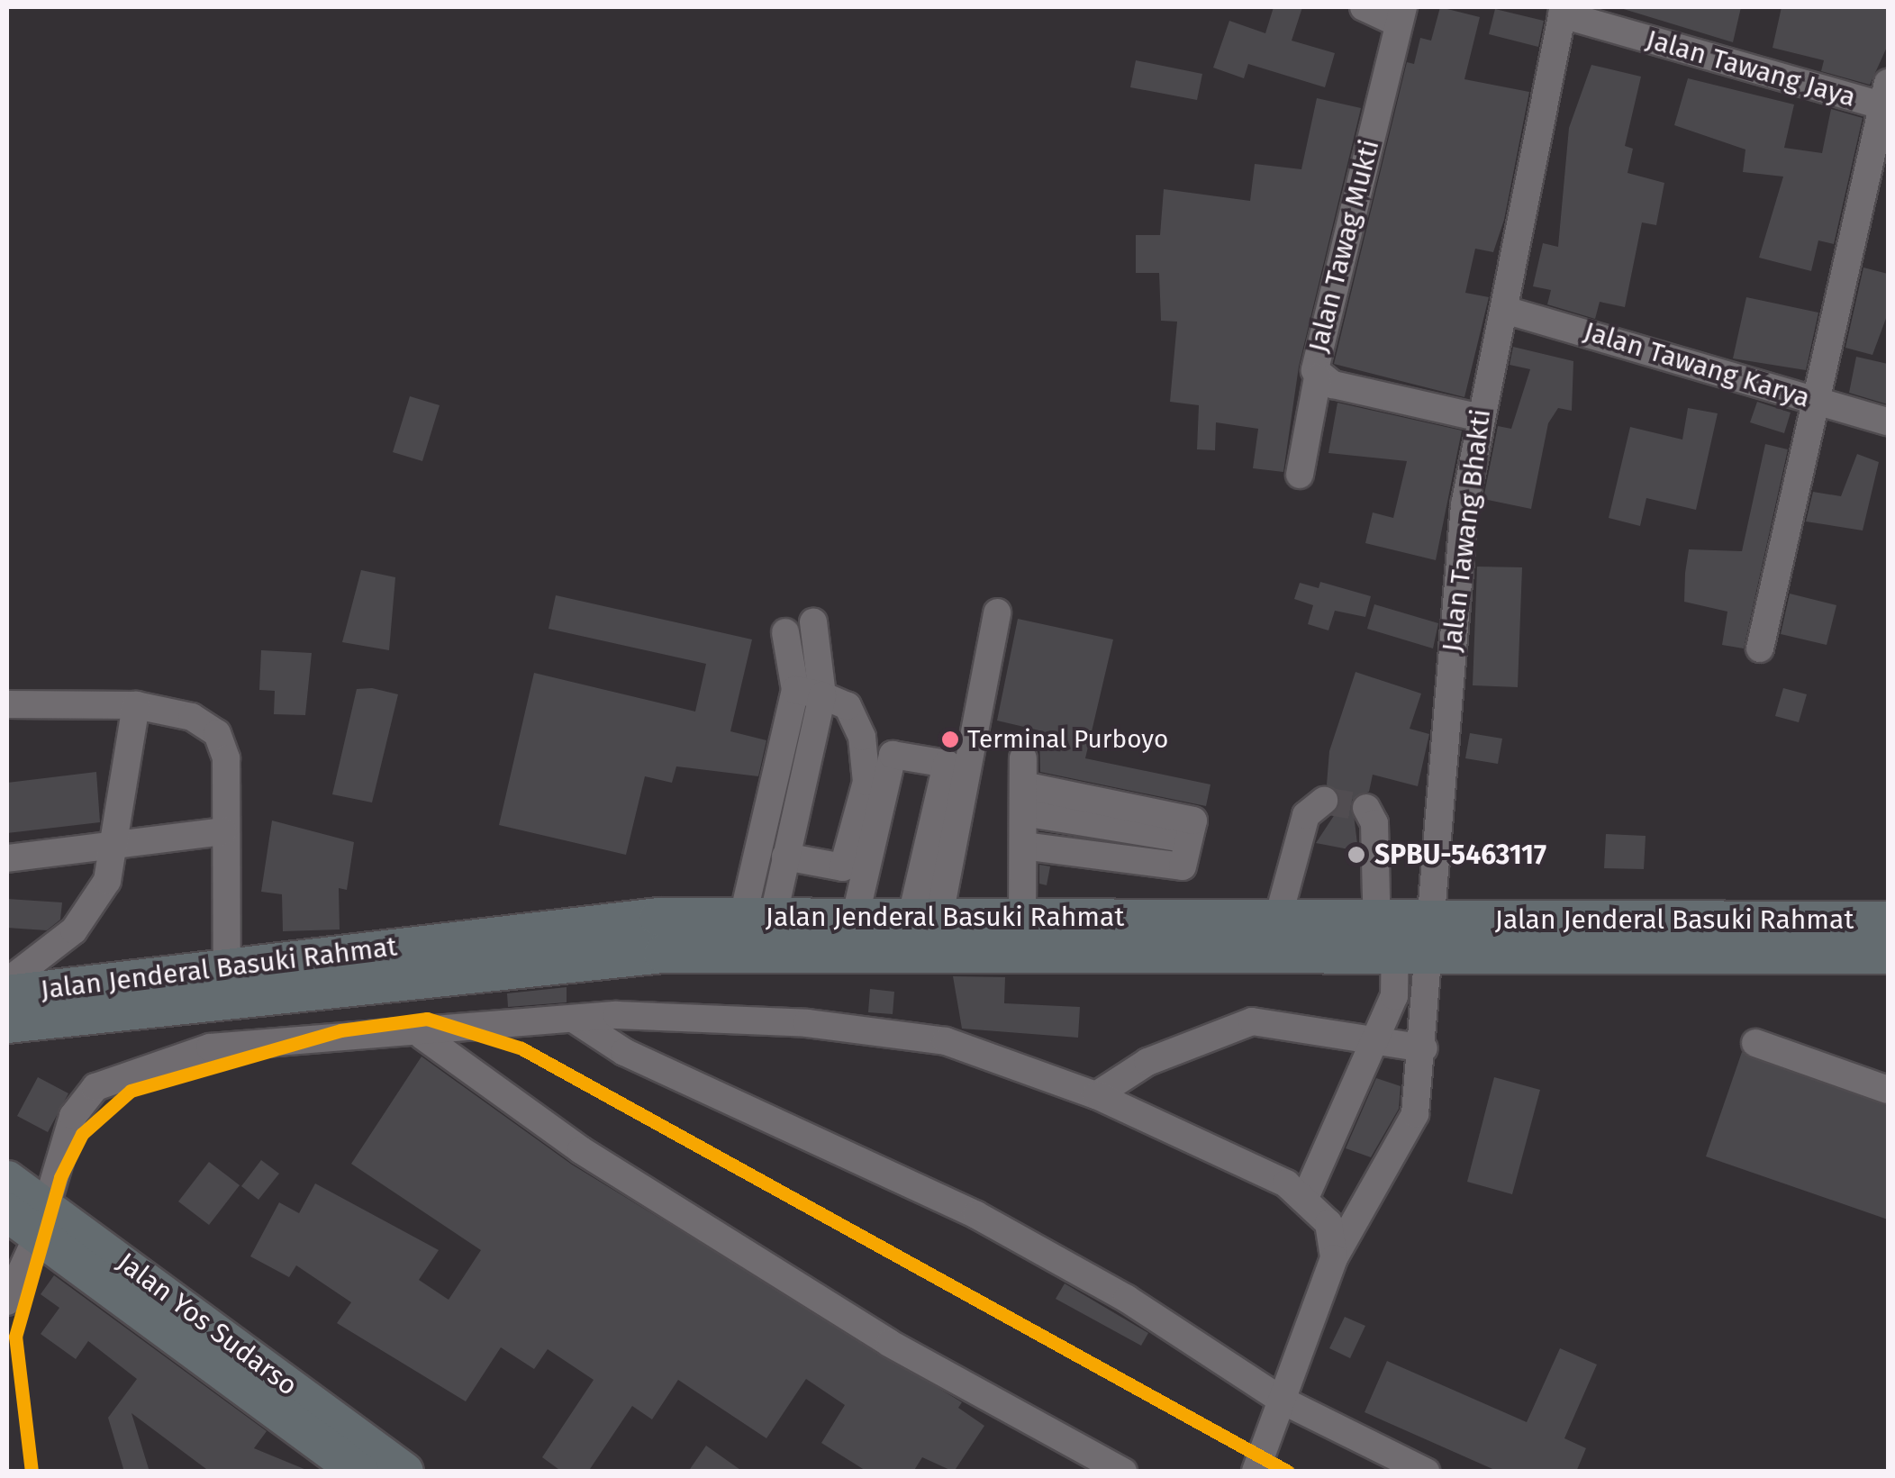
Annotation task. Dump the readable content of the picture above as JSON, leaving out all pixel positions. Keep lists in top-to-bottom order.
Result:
{
  "streets": {
    "highway": ["Jalan Jenderal Basuki Rahmat", "Jalan Yos Sudarso"],
    "street": [
      "Jalan Tawang Jaya",
      "Jalan Tawag Mukti",
      "Jalan Tawang Karya",
      "Jalan Tawang Bhakti"
    ]
  },
  "crossings": [
    ["Jalan Tawang Jaya", "Jalan Tawang Bhakti"],
    ["Jalan Tawag Mukti", "Jalan Tawang Bhakti"],
    ["Jalan Tawang Karya", "Jalan Tawang Bhakti"],
    ["Jalan Tawang Bhakti", "Jalan Jenderal Basuki Rahmat"]
  ],
  "places": ["Terminal Purboyo", "SPBU-5463117"]
}
